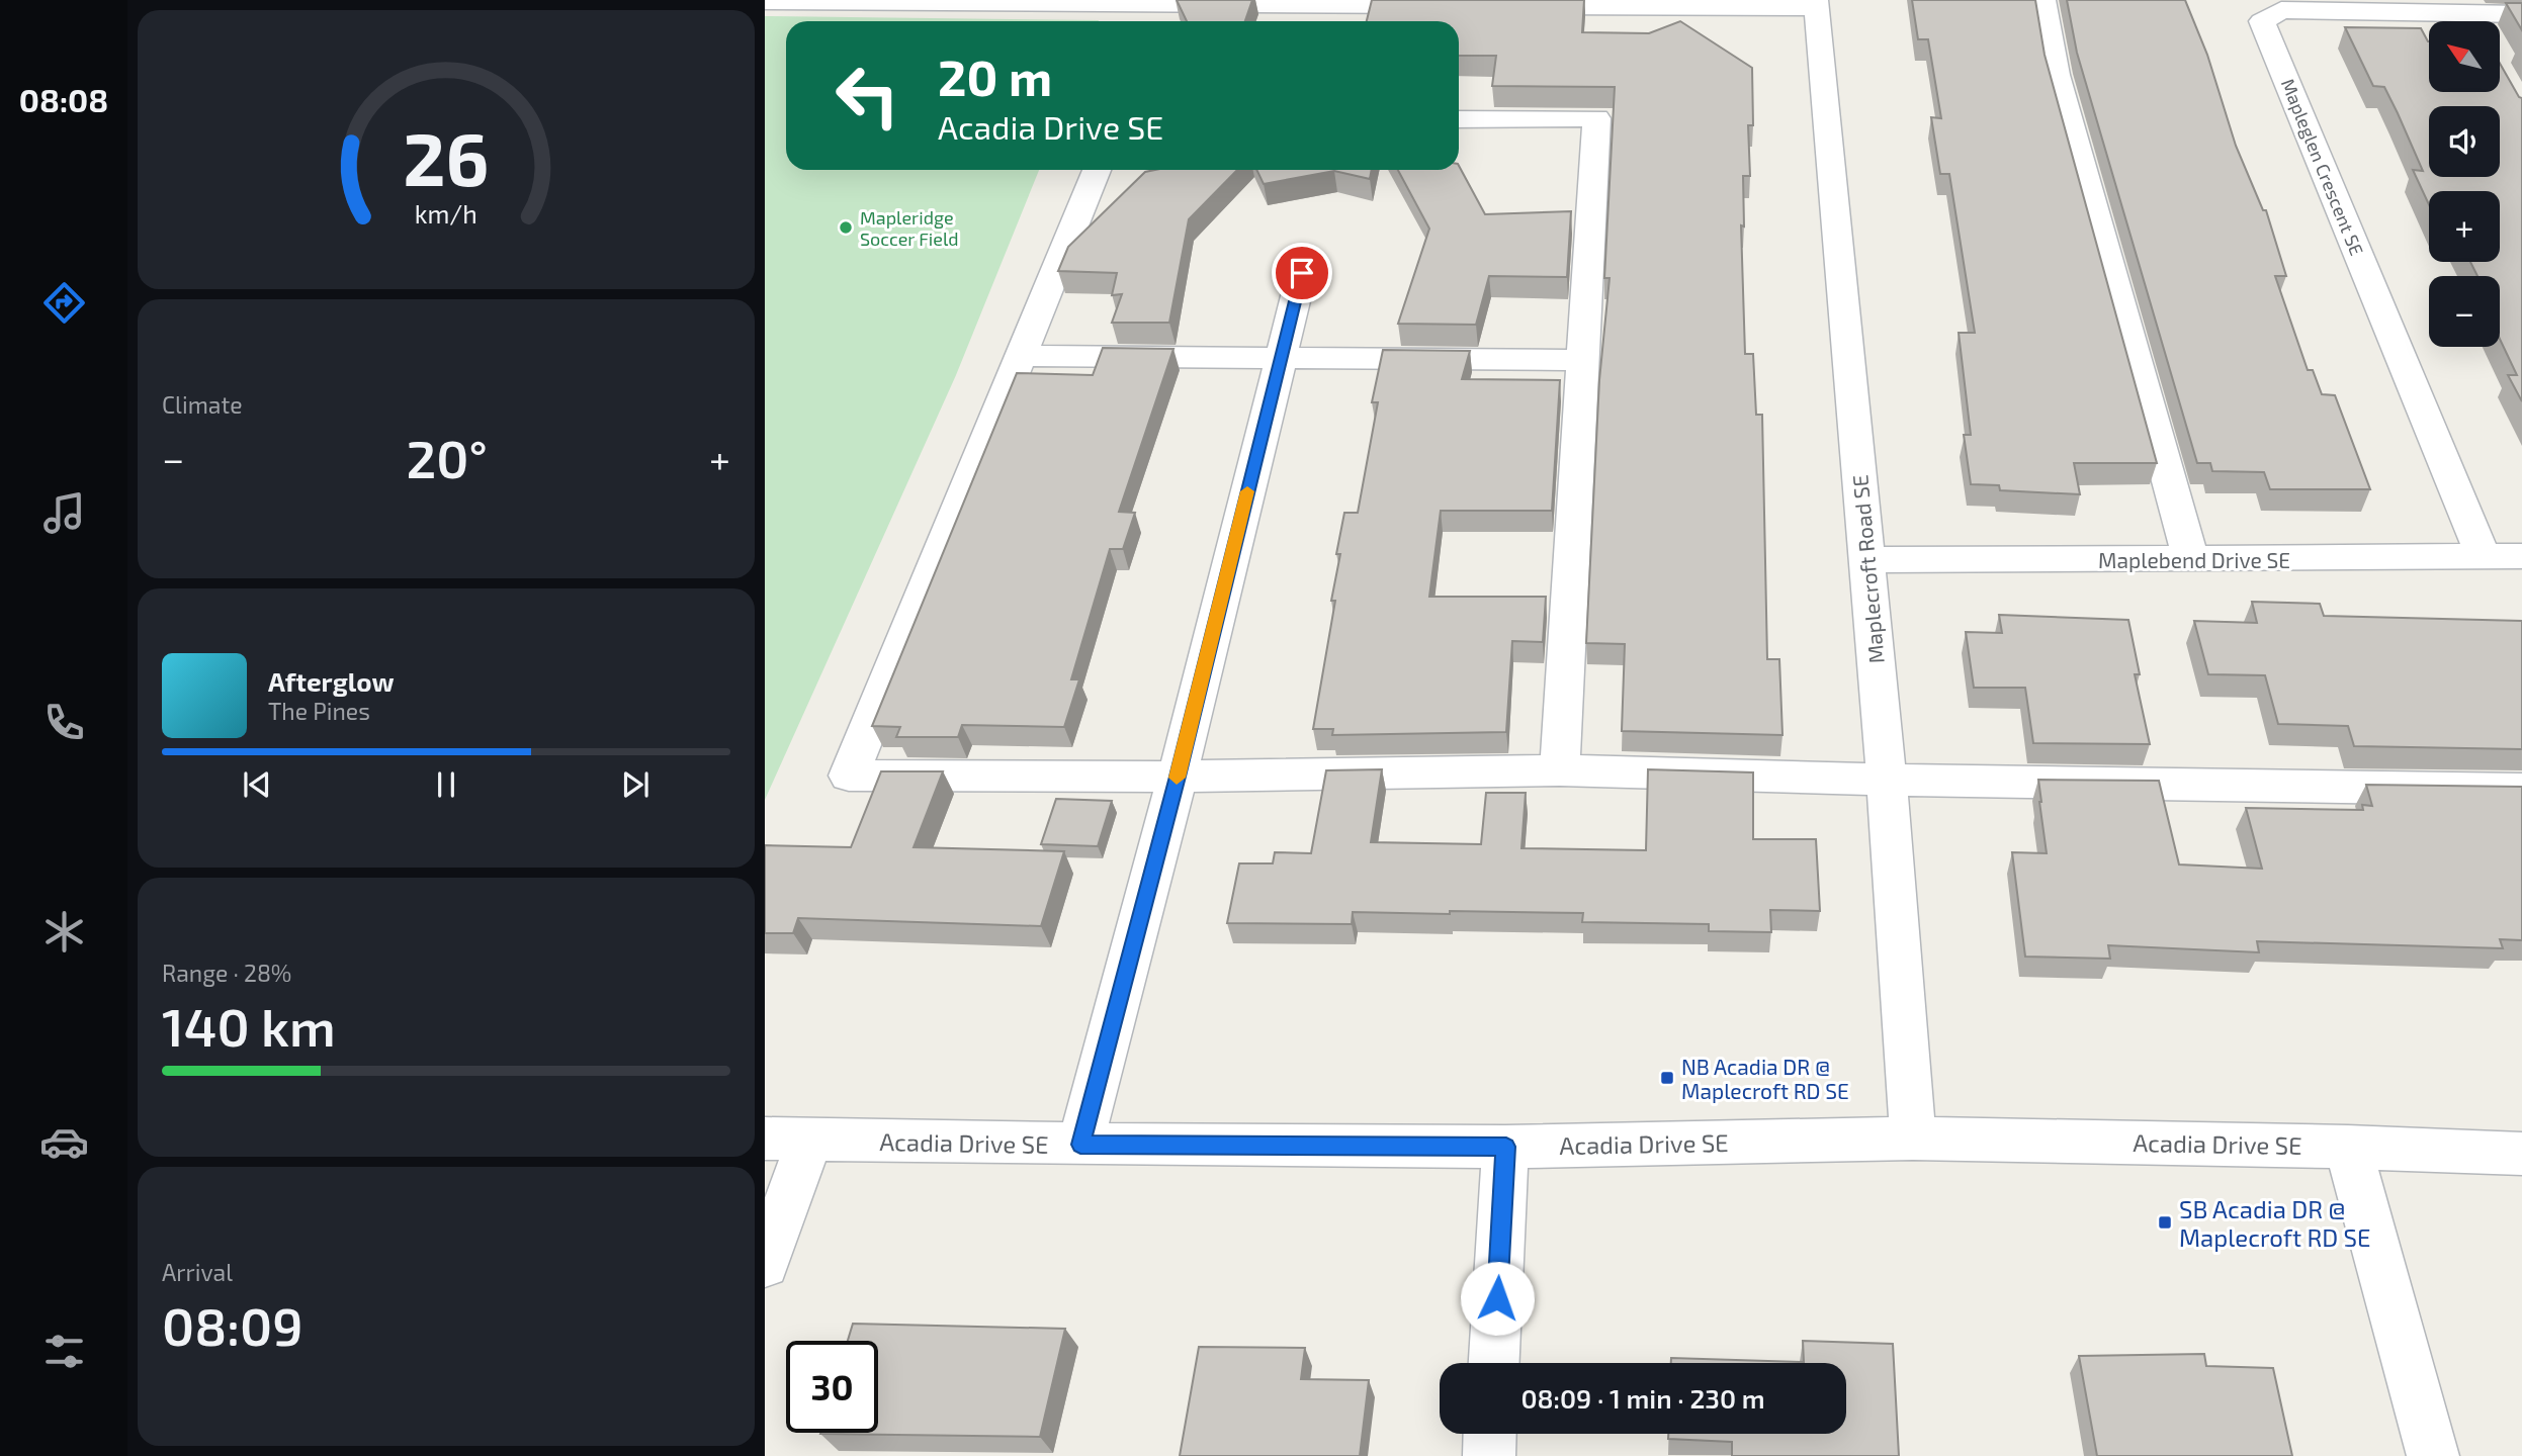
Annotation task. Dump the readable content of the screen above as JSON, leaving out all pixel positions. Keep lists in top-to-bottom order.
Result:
{
  "streets": {
    "street": [
      "Mapleglen Crescent SE",
      "Maplebend Drive SE",
      "Maplecroft Road SE",
      "Acadia Drive SE"
    ]
  },
  "crossings": [
    ["Mapleglen Crescent SE", "Maplebend Drive SE"],
    ["Maplebend Drive SE", "Maplecroft Road SE"],
    ["Maplecroft Road SE", "Acadia Drive SE"]
  ],
  "places": {
    "other": ["Mapleridge Soccer Field"],
    "transit": ["NB Acadia DR @ Maplecroft RD SE", "SB Acadia DR @ Maplecroft RD SE"]
  },
  "north": "top left",
  "page": {
    "tabs": "08:08",
    "map_buttons": ["+", "−"],
    "turn": ["20 m", "Acadia Drive SE"],
    "tile": [
      "Climate",
      ["Range · 28%", "140 km"],
      ["Arrival", "08:09"]
    ],
    "heat": ["−", "20°", "+"],
    "song": ["Afterglow", "The Pines"],
    "limit": "30",
    "trip": "08:09 · 1 min · 230 m",
    "gauge": ["26", "km/h"]
  }
}
